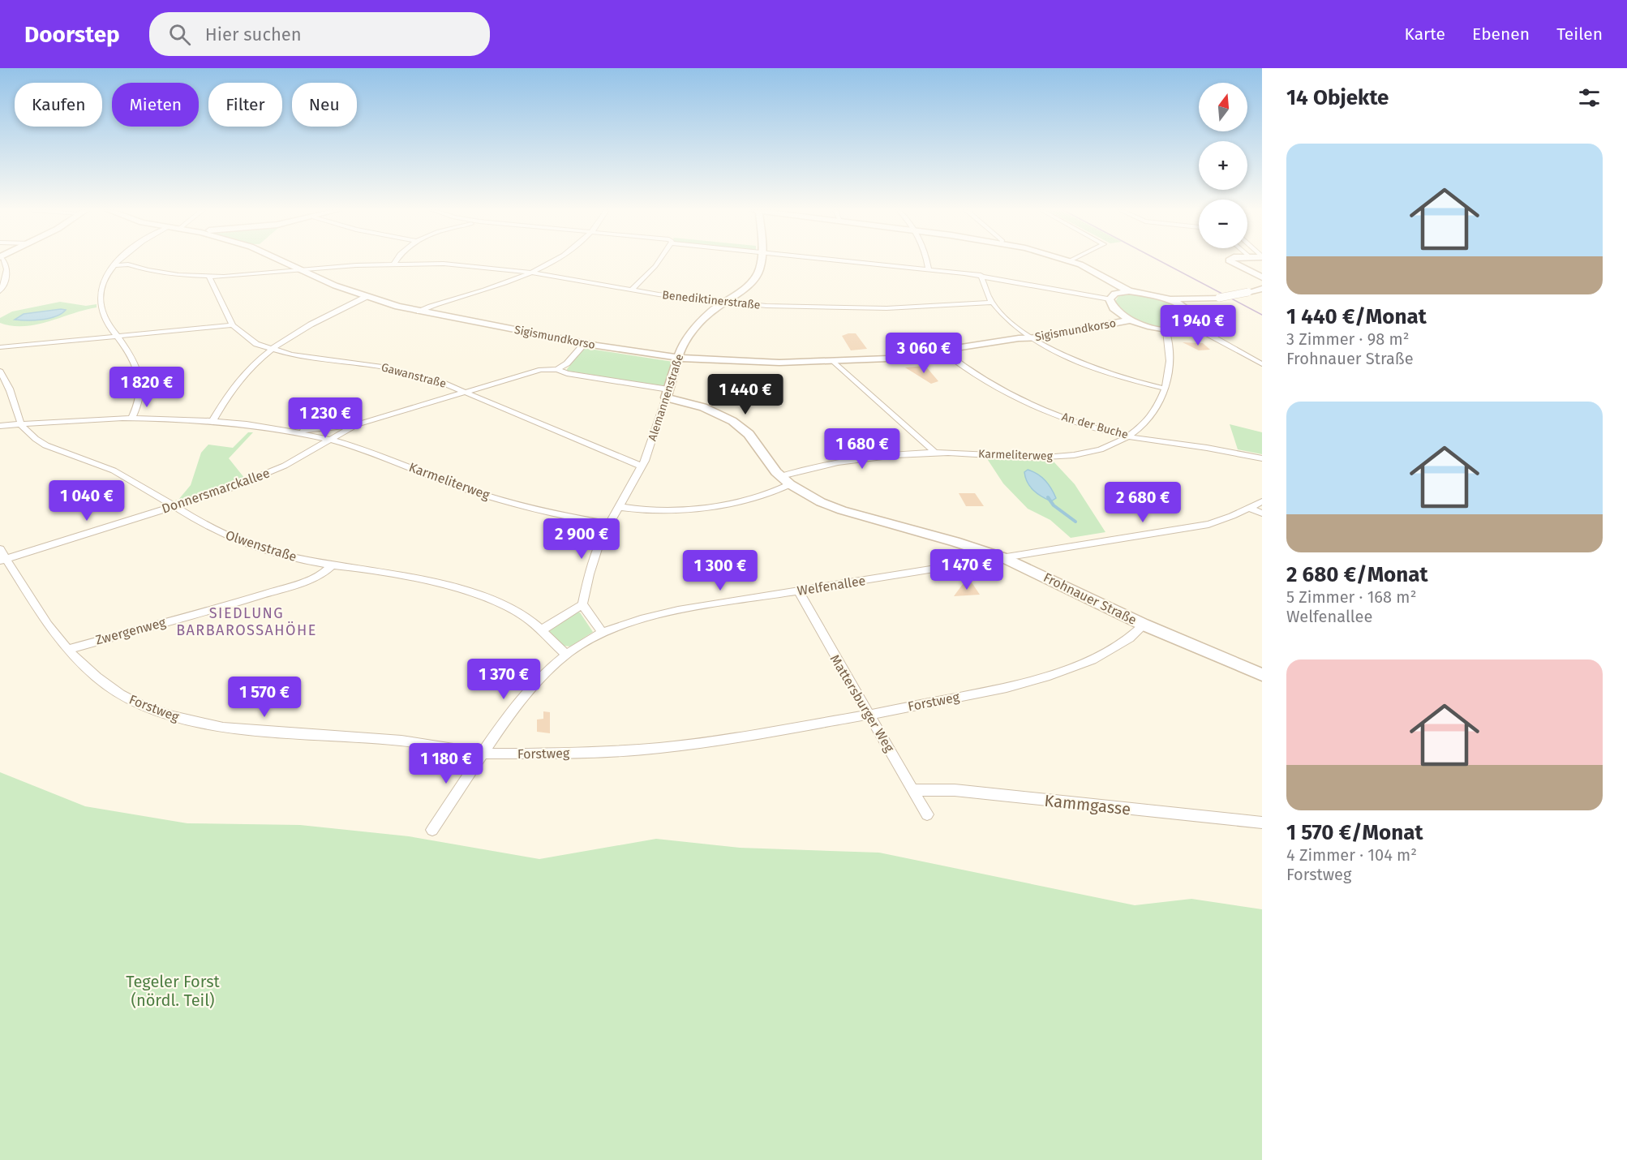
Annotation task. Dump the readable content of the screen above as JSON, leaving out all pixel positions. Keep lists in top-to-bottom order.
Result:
{
  "streets": {
    "street": [
      "Benediktinerstraße",
      "Sigismundkorso",
      "Gawanstraße",
      "Alemannenstraße",
      "An der Buche",
      "Karmeliterweg",
      "Donnersmarckallee",
      "Olwenstraße",
      "Welfenallee",
      "Frohnauer Straße",
      "Zwergenweg",
      "Forstweg",
      "Mattersburger Weg",
      "Kammgasse"
    ]
  },
  "crossings": [
    ["Benediktinerstraße", "Sigismundkorso"],
    ["Benediktinerstraße", "Gawanstraße"],
    ["Benediktinerstraße", "Alemannenstraße"],
    ["Sigismundkorso", "Alemannenstraße"],
    ["Sigismundkorso", "An der Buche"],
    ["Sigismundkorso", "Donnersmarckallee"],
    ["Gawanstraße", "Alemannenstraße"],
    ["Gawanstraße", "Donnersmarckallee"],
    ["Alemannenstraße", "Karmeliterweg"],
    ["Alemannenstraße", "Frohnauer Straße"],
    ["An der Buche", "Karmeliterweg"],
    ["Karmeliterweg", "Donnersmarckallee"],
    ["Karmeliterweg", "Olwenstraße"],
    ["Karmeliterweg", "Frohnauer Straße"],
    ["Donnersmarckallee", "Olwenstraße"],
    ["Donnersmarckallee", "Forstweg"],
    ["Olwenstraße", "Welfenallee"],
    ["Olwenstraße", "Zwergenweg"],
    ["Welfenallee", "Frohnauer Straße"],
    ["Welfenallee", "Forstweg"],
    ["Welfenallee", "Mattersburger Weg"],
    ["Frohnauer Straße", "Forstweg"],
    ["Zwergenweg", "Forstweg"],
    ["Forstweg", "Mattersburger Weg"],
    ["Mattersburger Weg", "Kammgasse"]
  ],
  "districts": ["SIEDLUNG BARBAROSSAHÖHE"],
  "parks": ["Tegeler Forst (nördl. Teil)"],
  "north": "top",
  "page": {
    "header": "Doorstep",
    "search": "Hier suchen",
    "nav": ["Karte", "Ebenen", "Teilen"],
    "heading": "14 Objekte",
    "map_buttons": ["+", "−"],
    "chip": [
      "Kaufen",
      "Mieten",
      "Filter",
      "Neu"
    ],
    "list": [
      {
        "name": "1 440 €/Monat",
        "note": "3 Zimmer · 98 m² · Frohnauer Straße"
      },
      {
        "name": "2 680 €/Monat",
        "note": "5 Zimmer · 168 m² · Welfenallee"
      },
      {
        "name": "1 570 €/Monat",
        "note": "4 Zimmer · 104 m² · Forstweg"
      }
    ],
    "price": [
      "1 940 €",
      "3 060 €",
      "1 820 €",
      "1 440 €",
      "1 230 €",
      "1 680 €",
      "1 040 €",
      "2 680 €",
      "2 900 €",
      "1 470 €",
      "1 300 €",
      "1 370 €",
      "1 570 €",
      "1 180 €"
    ]
  }
}
